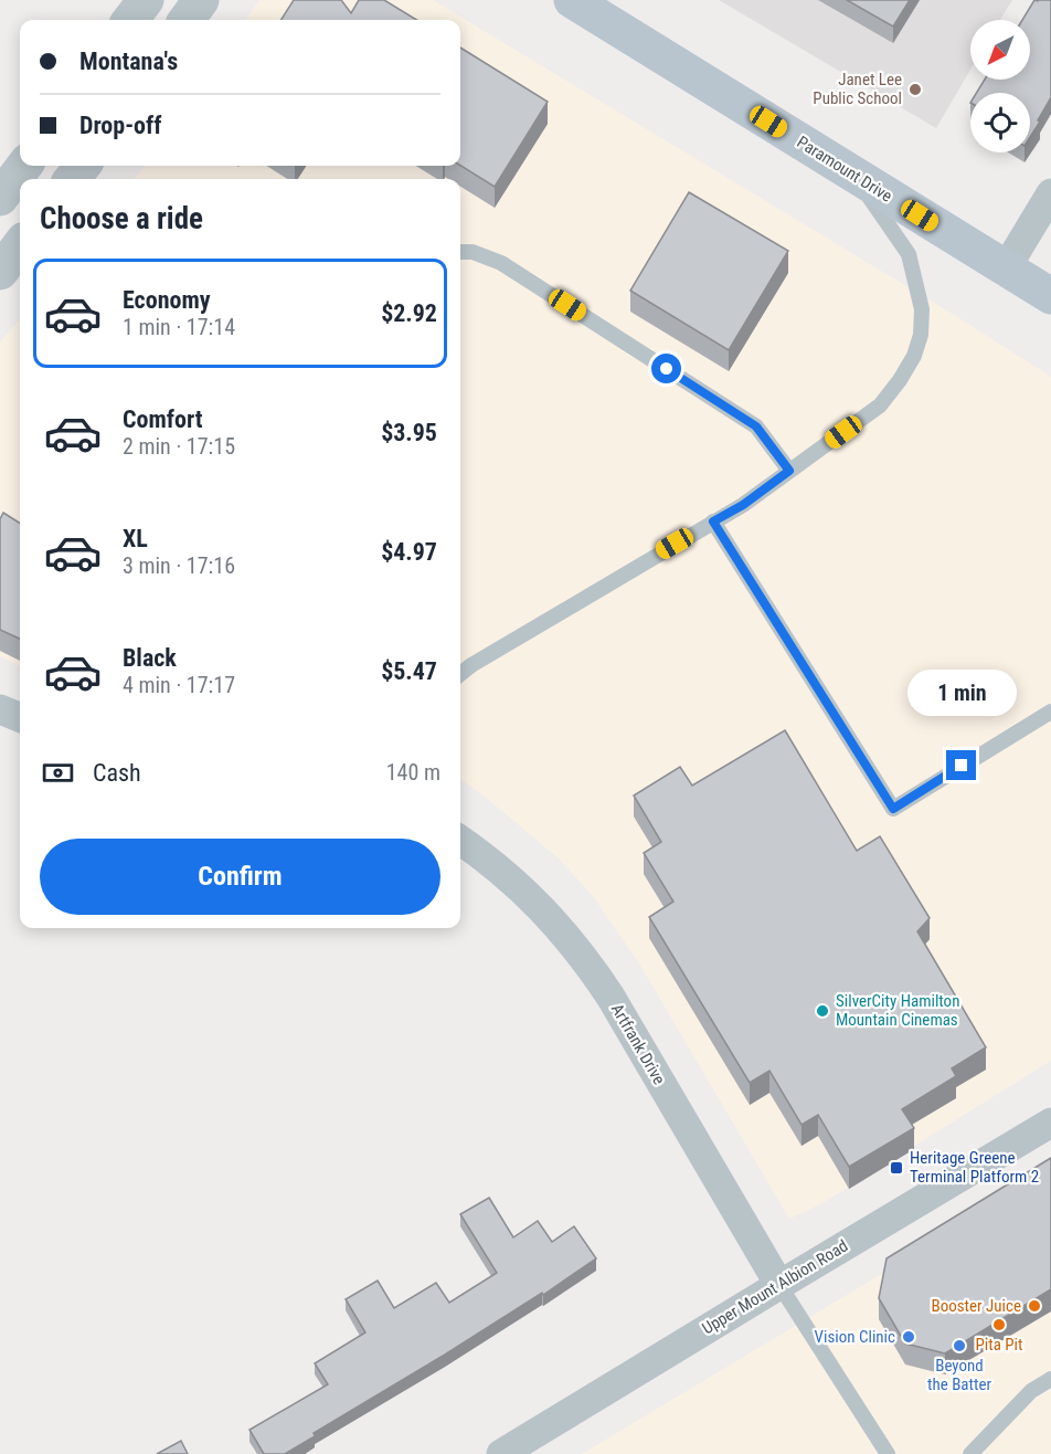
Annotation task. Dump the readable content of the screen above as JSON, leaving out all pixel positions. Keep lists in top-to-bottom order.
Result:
{
  "streets": {
    "main road": ["Paramount Drive"],
    "street": ["Artfrank Drive", "Upper Mount Albion Road"]
  },
  "crossings": [
    ["Artfrank Drive", "Upper Mount Albion Road"]
  ],
  "places": {
    "other": [
      "Janet Lee Public School",
      "SilverCity Hamilton Mountain Cinemas",
      "Booster Juice",
      "Pita Pit",
      "Vision Clinic",
      "Beyond the Batter"
    ],
    "transit": ["Heritage Greene Terminal Platform 2"]
  },
  "north": "bottom left",
  "page": {
    "banner": ["Montana's", "Drop-off"],
    "heading": "Choose a ride",
    "list": [
      {
        "name": "Economy",
        "note": "1 min · 17:14",
        "value": "$2.92"
      },
      {
        "name": "Comfort",
        "note": "2 min · 17:15",
        "value": "$3.95"
      },
      {
        "name": "XL",
        "note": "3 min · 17:16",
        "value": "$4.97"
      },
      {
        "name": "Black",
        "note": "4 min · 17:17",
        "value": "$5.47"
      }
    ],
    "bubble": "1 min",
    "pay": ["Cash", "140 m"],
    "buttons": "Confirm"
  }
}
